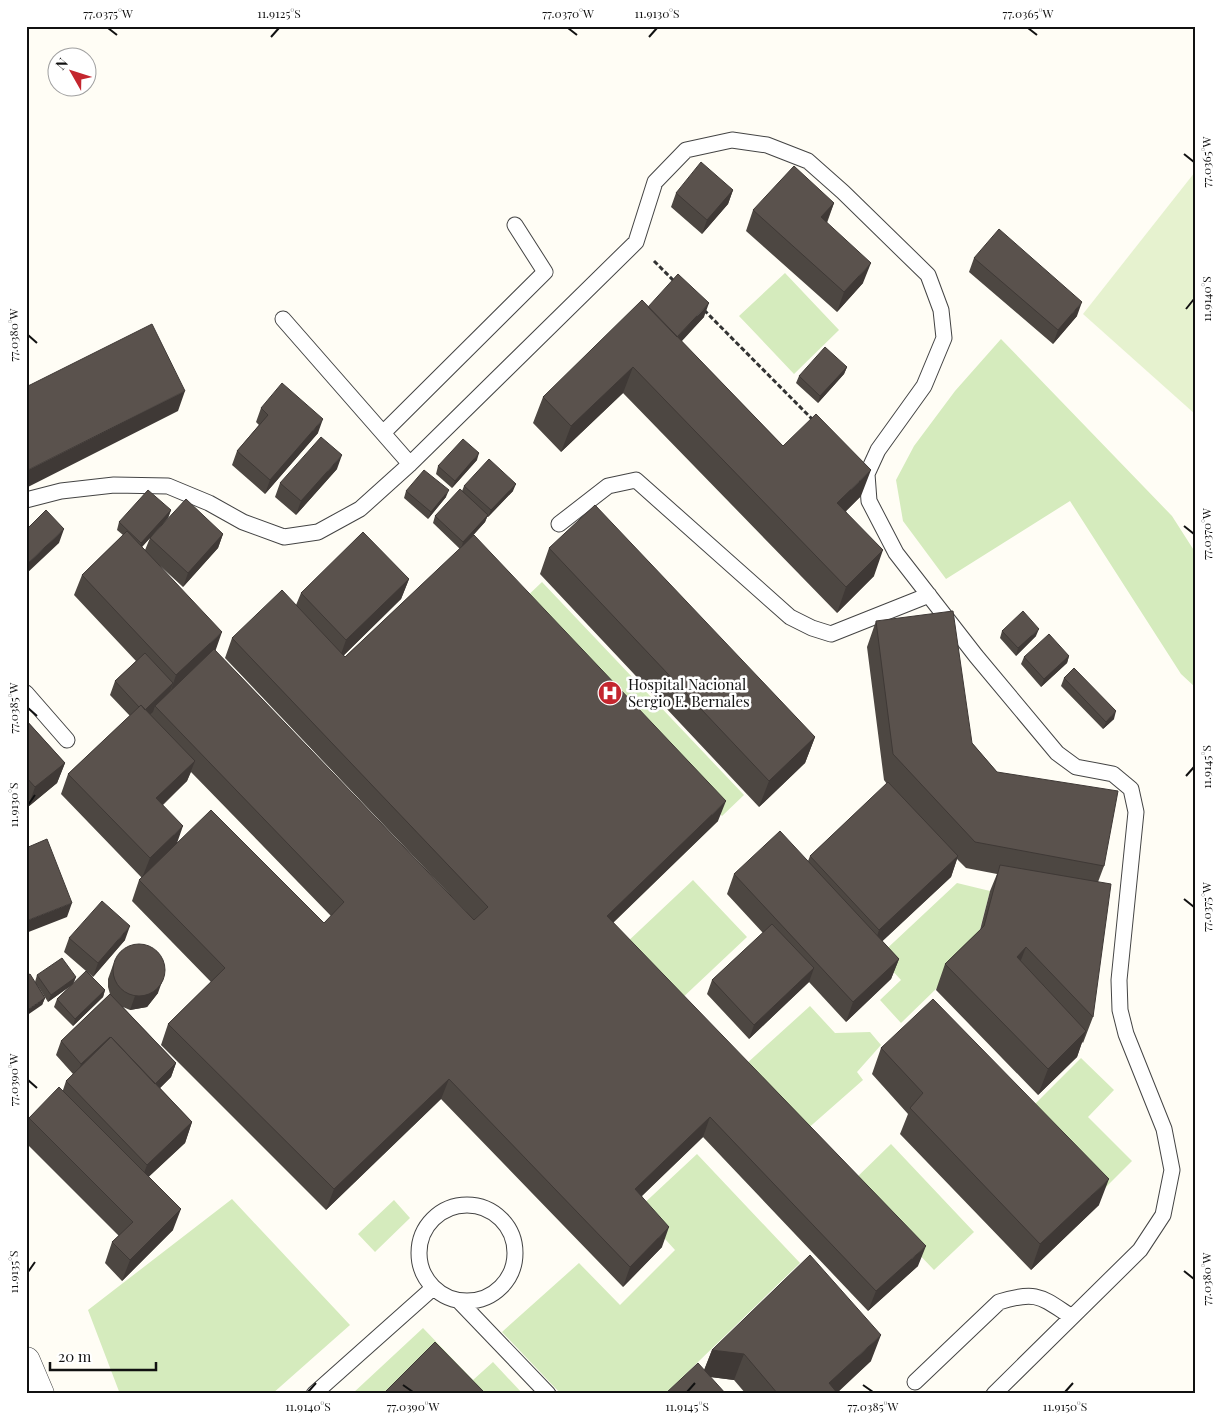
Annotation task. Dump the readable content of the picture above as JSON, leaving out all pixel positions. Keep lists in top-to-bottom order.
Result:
{
  "places": {
    "hospital": ["Hospital Nacional Sergio E. Bernales"]
  },
  "scale_bar": "20 m",
  "north": "top left",
  "coordinates": [
    "77.0375°W",
    "11.9125°S",
    "77.0370°W",
    "11.9130°S",
    "77.0365°W",
    "11.9140°S",
    "77.0380°W",
    "77.0385°W",
    "11.9145°S",
    "77.0390°W",
    "11.9135°S",
    "11.9150°S"
  ]
}
